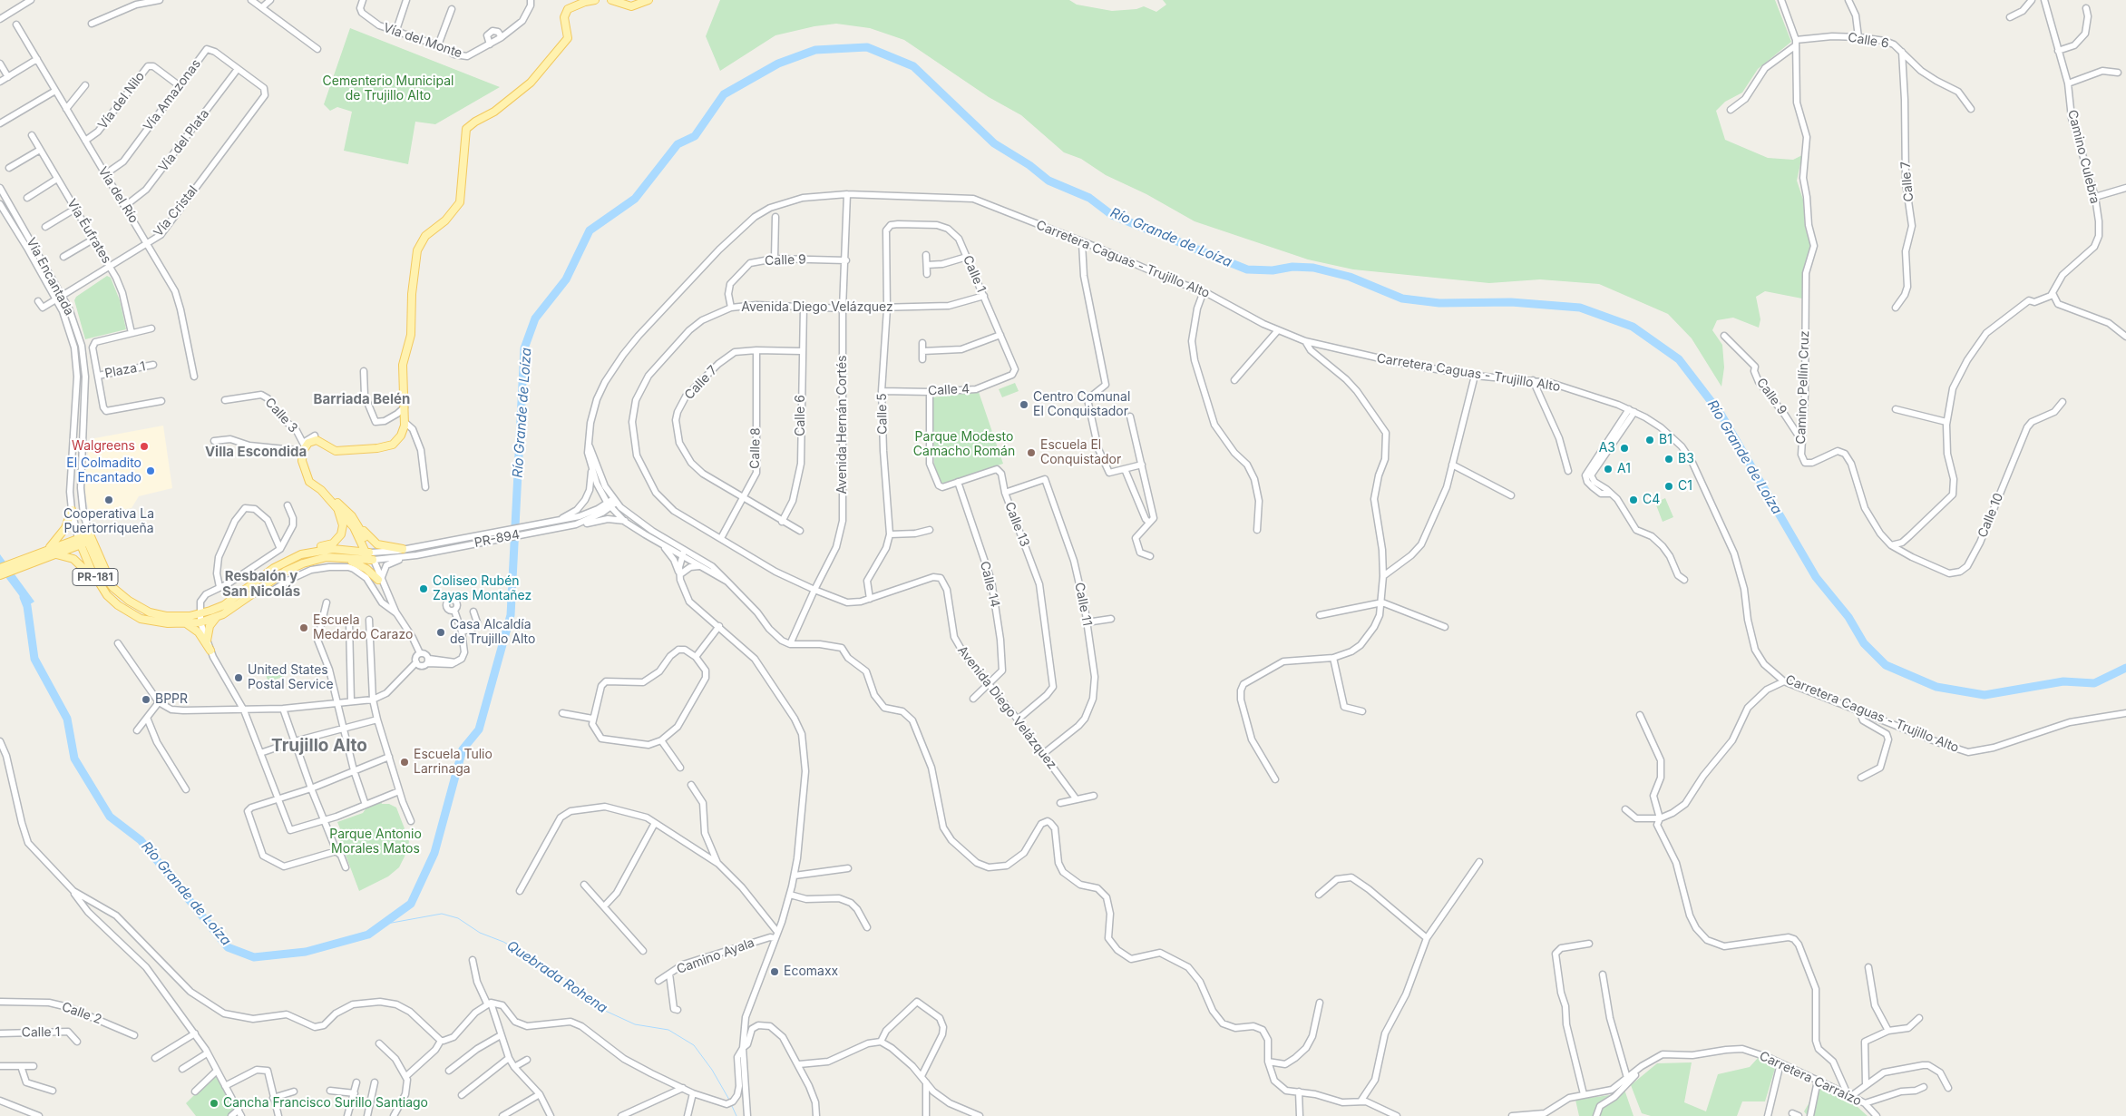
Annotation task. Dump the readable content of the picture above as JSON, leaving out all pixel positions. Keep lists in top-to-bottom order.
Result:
{
  "streets": {
    "main road": ["PR-181"],
    "street": [
      "Vía del Monte",
      "Calle 6",
      "Vía Amazonas",
      "Vía del Nilo",
      "Vía del Plata",
      "Camino Culebra",
      "Calle 7",
      "Vía del Río",
      "Vía Cristal",
      "Vía Éufrates",
      "Carretera Caguas - Trujillo Alto",
      "Calle 9",
      "Calle 1",
      "Vía Encantada",
      "Avenida Diego Velázquez",
      "Plaza 1",
      "Camino Pellín Cruz",
      "Calle 4",
      "Calle 5",
      "Calle 3",
      "Avenida Hernán Cortés",
      "Calle 8",
      "Calle 10",
      "Calle 13",
      "PR-894",
      "Calle 14",
      "Calle 11",
      "Camino Ayala",
      "Calle 2",
      "Carretera Carraízo"
    ]
  },
  "crossings": [
    ["Calle 6", "Calle 7"],
    ["Calle 6", "Avenida Diego Velázquez"],
    ["Calle 6", "Camino Pellín Cruz"],
    ["Vía Amazonas", "Vía del Nilo"],
    ["Vía Amazonas", "Vía del Plata"],
    ["Vía Amazonas", "Vía del Río"],
    ["Vía Amazonas", "Vía Cristal"],
    ["Vía del Nilo", "Vía del Río"],
    ["Vía del Plata", "Vía del Río"],
    ["Calle 7", "Calle 8"],
    ["Vía del Río", "Vía Cristal"],
    ["Vía Cristal", "Vía Éufrates"],
    ["Vía Cristal", "Vía Encantada"],
    ["Carretera Caguas - Trujillo Alto", "Avenida Hernán Cortés"],
    ["Carretera Caguas - Trujillo Alto", "PR-894"],
    ["Calle 9", "Avenida Diego Velázquez"],
    ["Calle 9", "Camino Pellín Cruz"],
    ["Calle 9", "Avenida Hernán Cortés"],
    ["Calle 1", "Avenida Diego Velázquez"],
    ["Calle 1", "Calle 4"],
    ["Calle 1", "Calle 5"],
    ["Vía Encantada", "PR-181"],
    ["Avenida Diego Velázquez", "Calle 5"],
    ["Avenida Diego Velázquez", "Avenida Hernán Cortés"],
    ["Avenida Diego Velázquez", "Calle 8"],
    ["Avenida Diego Velázquez", "Calle 13"],
    ["Avenida Diego Velázquez", "Calle 14"],
    ["Avenida Diego Velázquez", "Calle 11"],
    ["Camino Pellín Cruz", "Calle 10"],
    ["Calle 4", "Calle 5"],
    ["Calle 4", "Calle 13"],
    ["Calle 13", "Calle 14"],
    ["Calle 13", "Calle 11"],
    ["PR-894", "PR-181"]
  ],
  "districts": [
    "Barriada Belén",
    "Villa Escondida",
    "Resbalón y San Nicolás",
    "Trujillo Alto"
  ],
  "water": ["Río Grande de Loíza", "Quebrada Rohena"],
  "parks": ["Cementerio Municipal de Trujillo Alto", "Parque Modesto Camacho Román", "Parque Antonio Morales Matos"],
  "places": [
    "Centro Comunal El Conquistador",
    "B1",
    "Walgreens",
    "A3",
    "Escuela El Conquistador",
    "B3",
    "A1",
    "El Colmadito Encantado",
    "C1",
    "Cooperativa La Puertorriqueña",
    "C4",
    "Coliseo Rubén Zayas Montañez",
    "Escuela Medardo Carazo",
    "Casa Alcaldía de Trujillo Alto",
    "United States Postal Service",
    "BPPR",
    "Escuela Tulio Larrinaga",
    "Ecomaxx",
    "Cancha Francisco Surillo Santiago"
  ]
}
